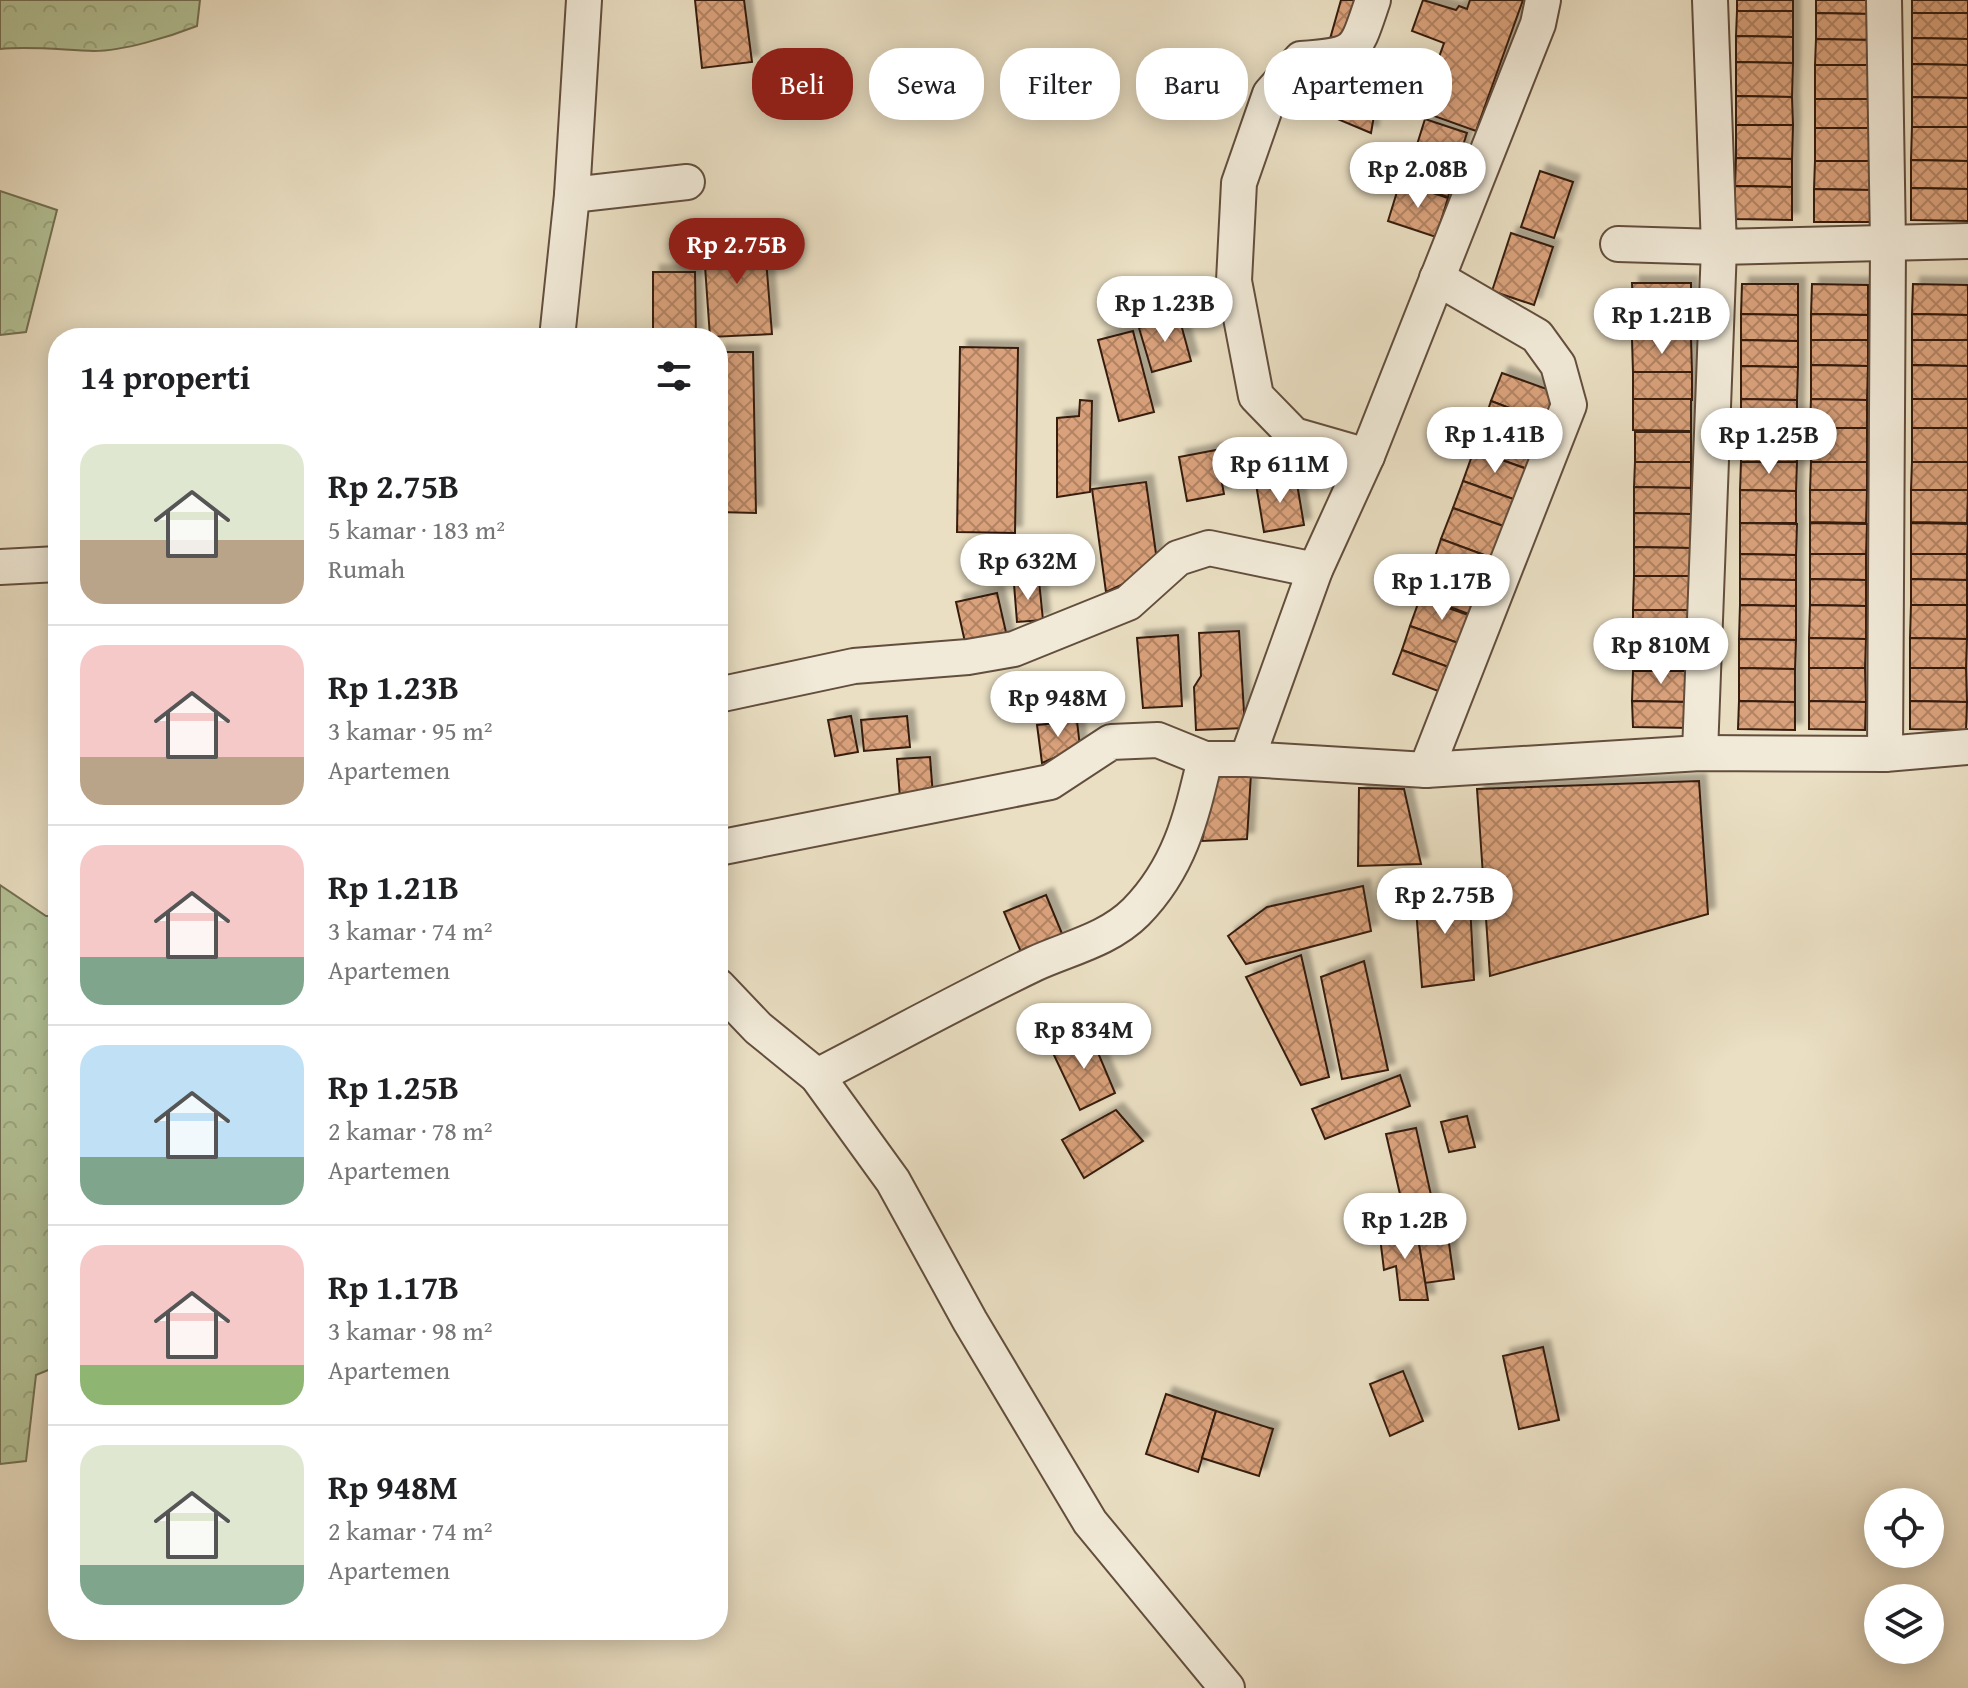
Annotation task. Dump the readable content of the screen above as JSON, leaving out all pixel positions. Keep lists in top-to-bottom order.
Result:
{
  "page": {
    "chip": [
      "Beli",
      "Sewa",
      "Filter",
      "Baru",
      "Apartemen"
    ],
    "price": [
      "Rp 2.08B",
      "Rp 2.75B",
      "Rp 1.23B",
      "Rp 1.21B",
      "Rp 1.41B",
      "Rp 1.25B",
      "Rp 611M",
      "Rp 632M",
      "Rp 1.17B",
      "Rp 810M",
      "Rp 948M",
      "Rp 2.75B",
      "Rp 834M",
      "Rp 1.2B"
    ],
    "heading": "14 properti",
    "list": [
      {
        "name": "Rp 2.75B",
        "note": "5 kamar · 183 m² · Rumah"
      },
      {
        "name": "Rp 1.23B",
        "note": "3 kamar · 95 m² · Apartemen"
      },
      {
        "name": "Rp 1.21B",
        "note": "3 kamar · 74 m² · Apartemen"
      },
      {
        "name": "Rp 1.25B",
        "note": "2 kamar · 78 m² · Apartemen"
      },
      {
        "name": "Rp 1.17B",
        "note": "3 kamar · 98 m² · Apartemen"
      },
      {
        "name": "Rp 948M",
        "note": "2 kamar · 74 m² · Apartemen"
      }
    ]
  }
}
